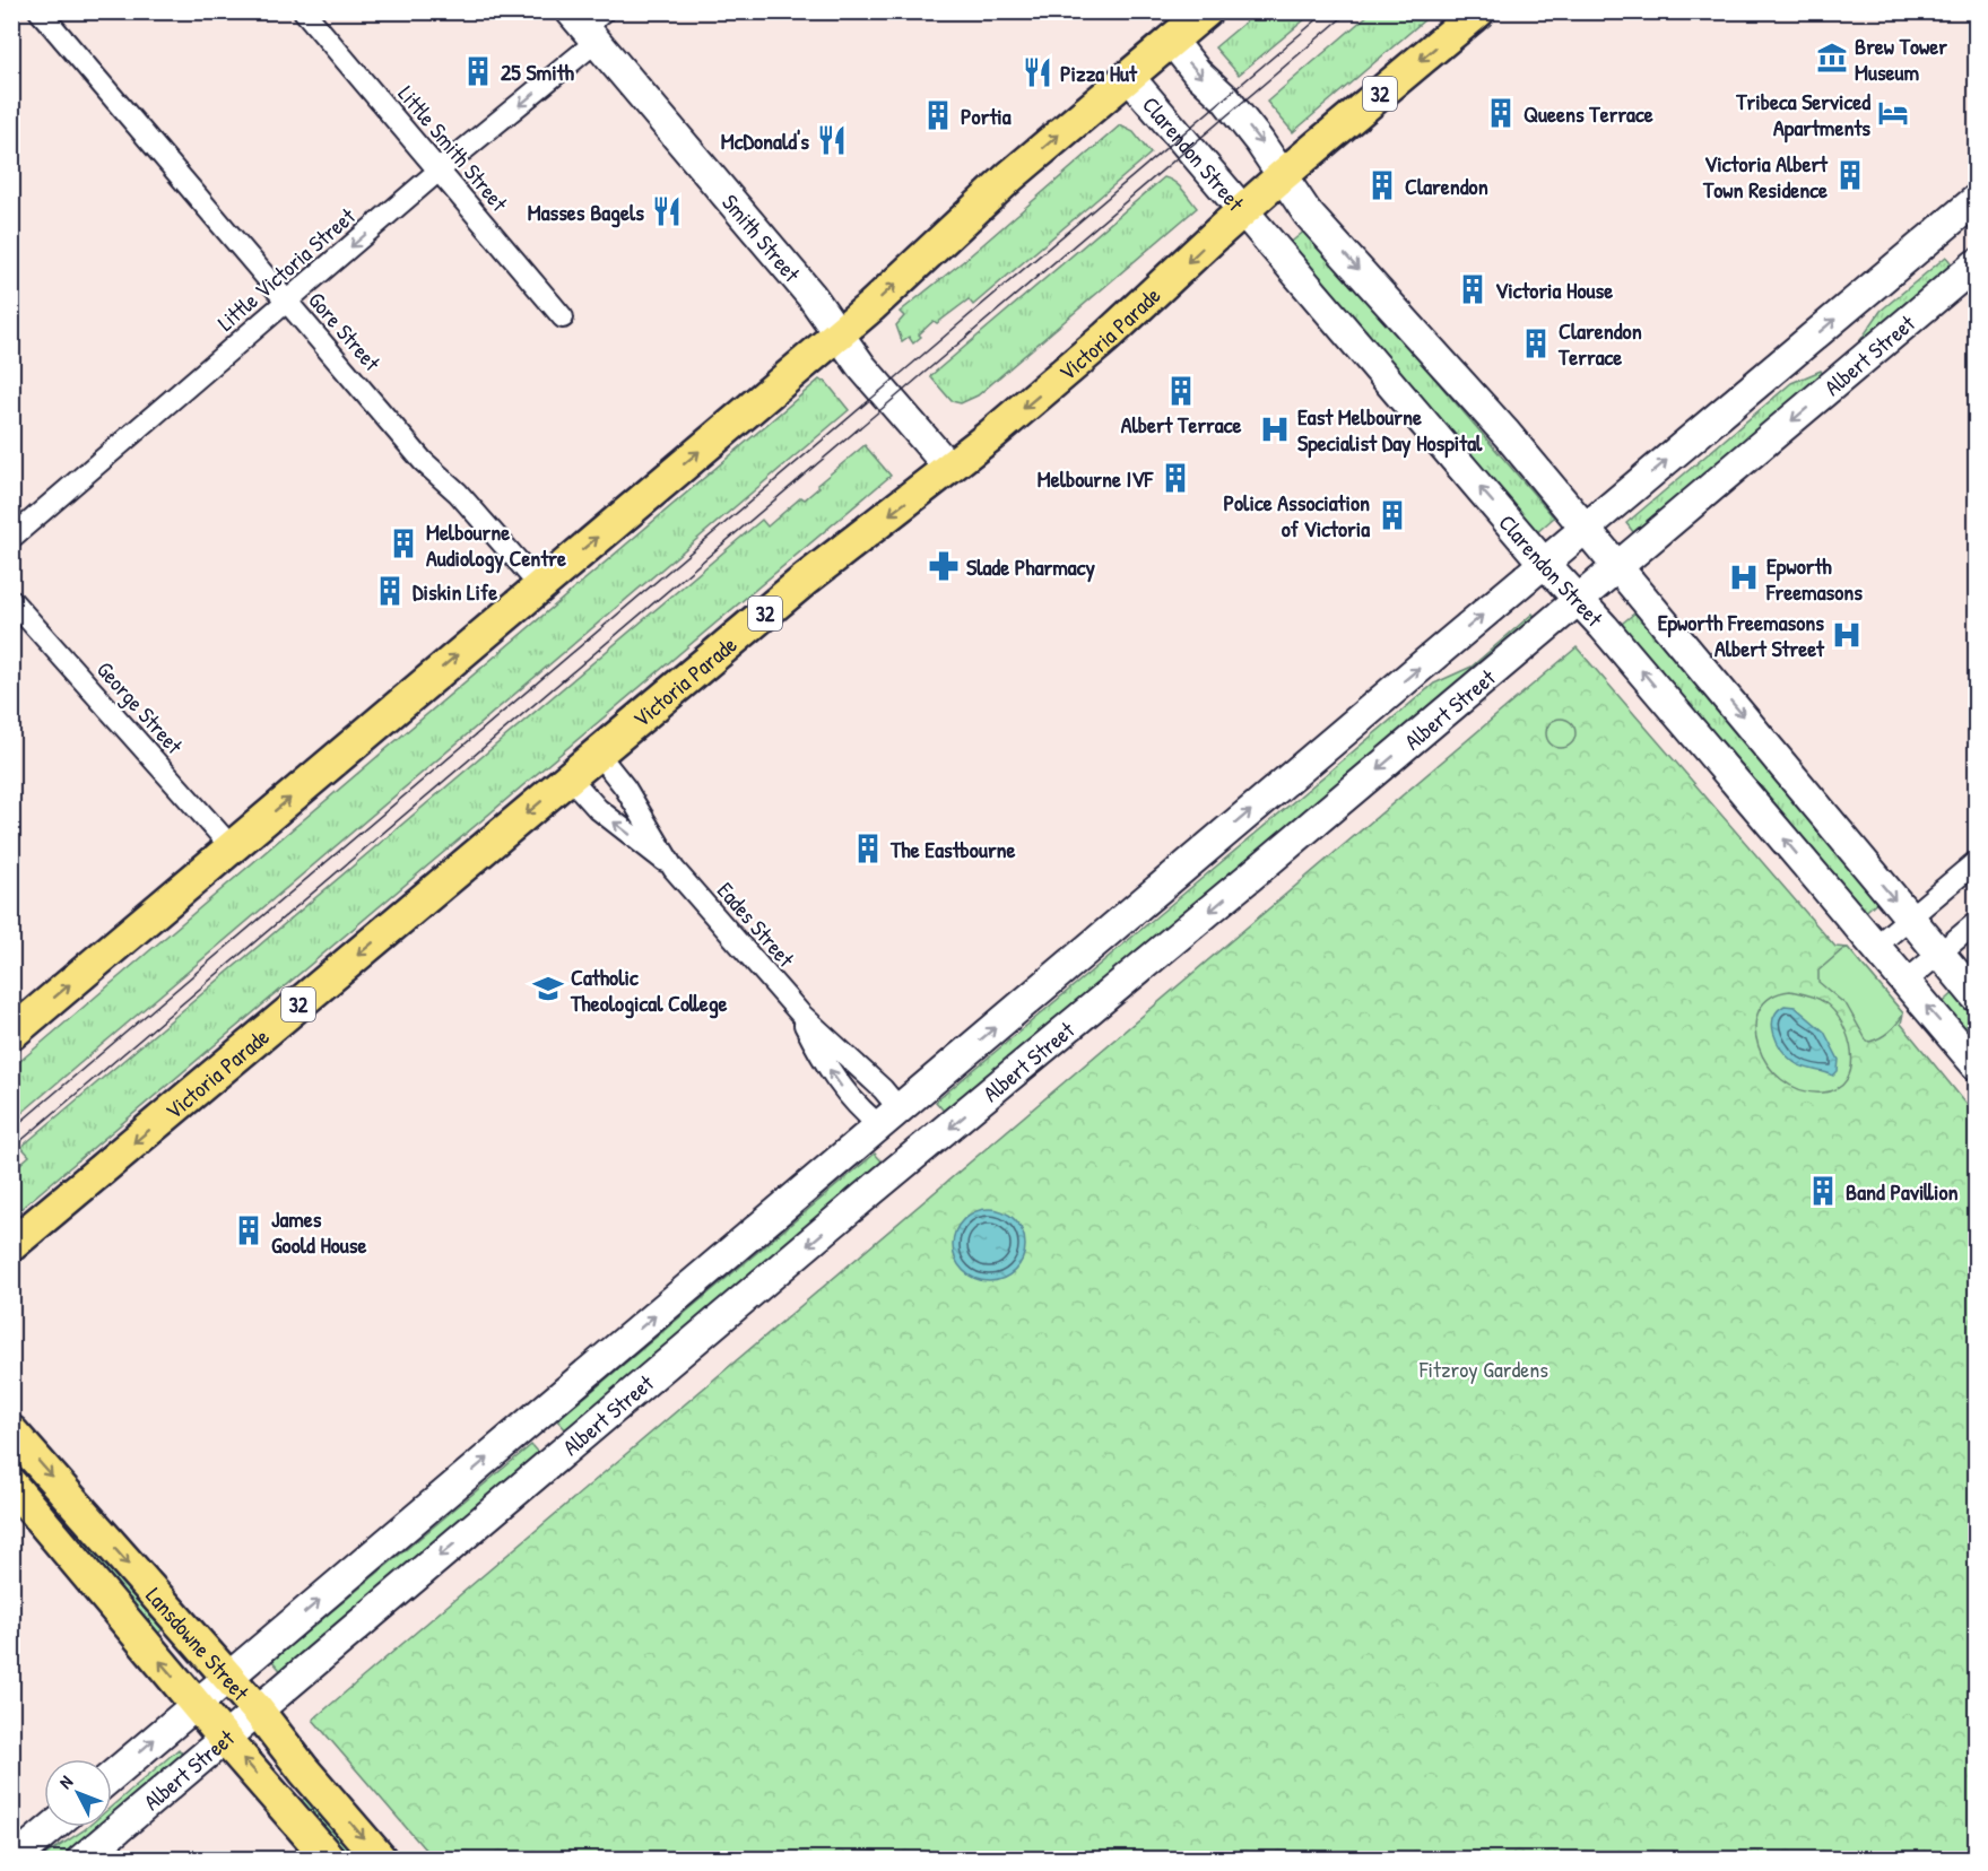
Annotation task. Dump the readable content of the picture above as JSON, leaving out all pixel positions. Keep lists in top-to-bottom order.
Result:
{
  "streets": {
    "main road": ["32", "Victoria Parade", "Lansdowne Street"],
    "street": [
      "Little Smith Street",
      "Clarendon Street",
      "Smith Street",
      "Little Victoria Street",
      "Gore Street",
      "Albert Street",
      "George Street",
      "Eades Street"
    ]
  },
  "crossings": [
    ["Little Smith Street", "Little Victoria Street"],
    ["Clarendon Street", "Victoria Parade"],
    ["Clarendon Street", "Albert Street"],
    ["Smith Street", "Little Victoria Street"],
    ["Smith Street", "Victoria Parade"],
    ["Little Victoria Street", "Gore Street"],
    ["Victoria Parade", "Eades Street"],
    ["Albert Street", "Eades Street"],
    ["Albert Street", "Lansdowne Street"]
  ],
  "one_way": ["Little Victoria Street"],
  "parks": ["Fitzroy Gardens"],
  "places": {
    "museum": ["Brew Tower Museum"],
    "building": [
      "25 Smith",
      "Queens Terrace",
      "Portia",
      "Victoria Albert Town Residence",
      "Clarendon",
      "Victoria House",
      "Clarendon Terrace",
      "Albert Terrace",
      "Melbourne IVF",
      "Police Association of Victoria",
      "Melbourne Audiology Centre",
      "Diskin Life",
      "The Eastbourne",
      "Band Pavillion",
      "James Goold House"
    ],
    "restaurant": ["Pizza Hut", "McDonald's", "Masses Bagels"],
    "hotel": ["Tribeca Serviced Apartments"],
    "hospital": ["East Melbourne Specialist Day Hospital", "Epworth Freemasons", "Epworth Freemasons Albert Street"],
    "pharmacy": ["Slade Pharmacy"],
    "school or university": ["Catholic Theological College"]
  },
  "north": "top left"
}
